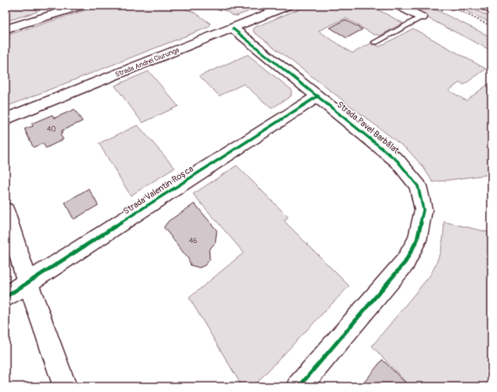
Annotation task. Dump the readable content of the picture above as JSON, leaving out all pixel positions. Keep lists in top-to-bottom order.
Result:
{
  "streets": {
    "street": ["Strada Andrei Ciurunga", "Strada Pavel Barbălat", "Strada Valentin Roșca"]
  },
  "crossings": [
    ["Strada Andrei Ciurunga", "Strada Pavel Barbălat"],
    ["Strada Pavel Barbălat", "Strada Valentin Roșca"]
  ],
  "house_numbers": ["40", "46"]
}
